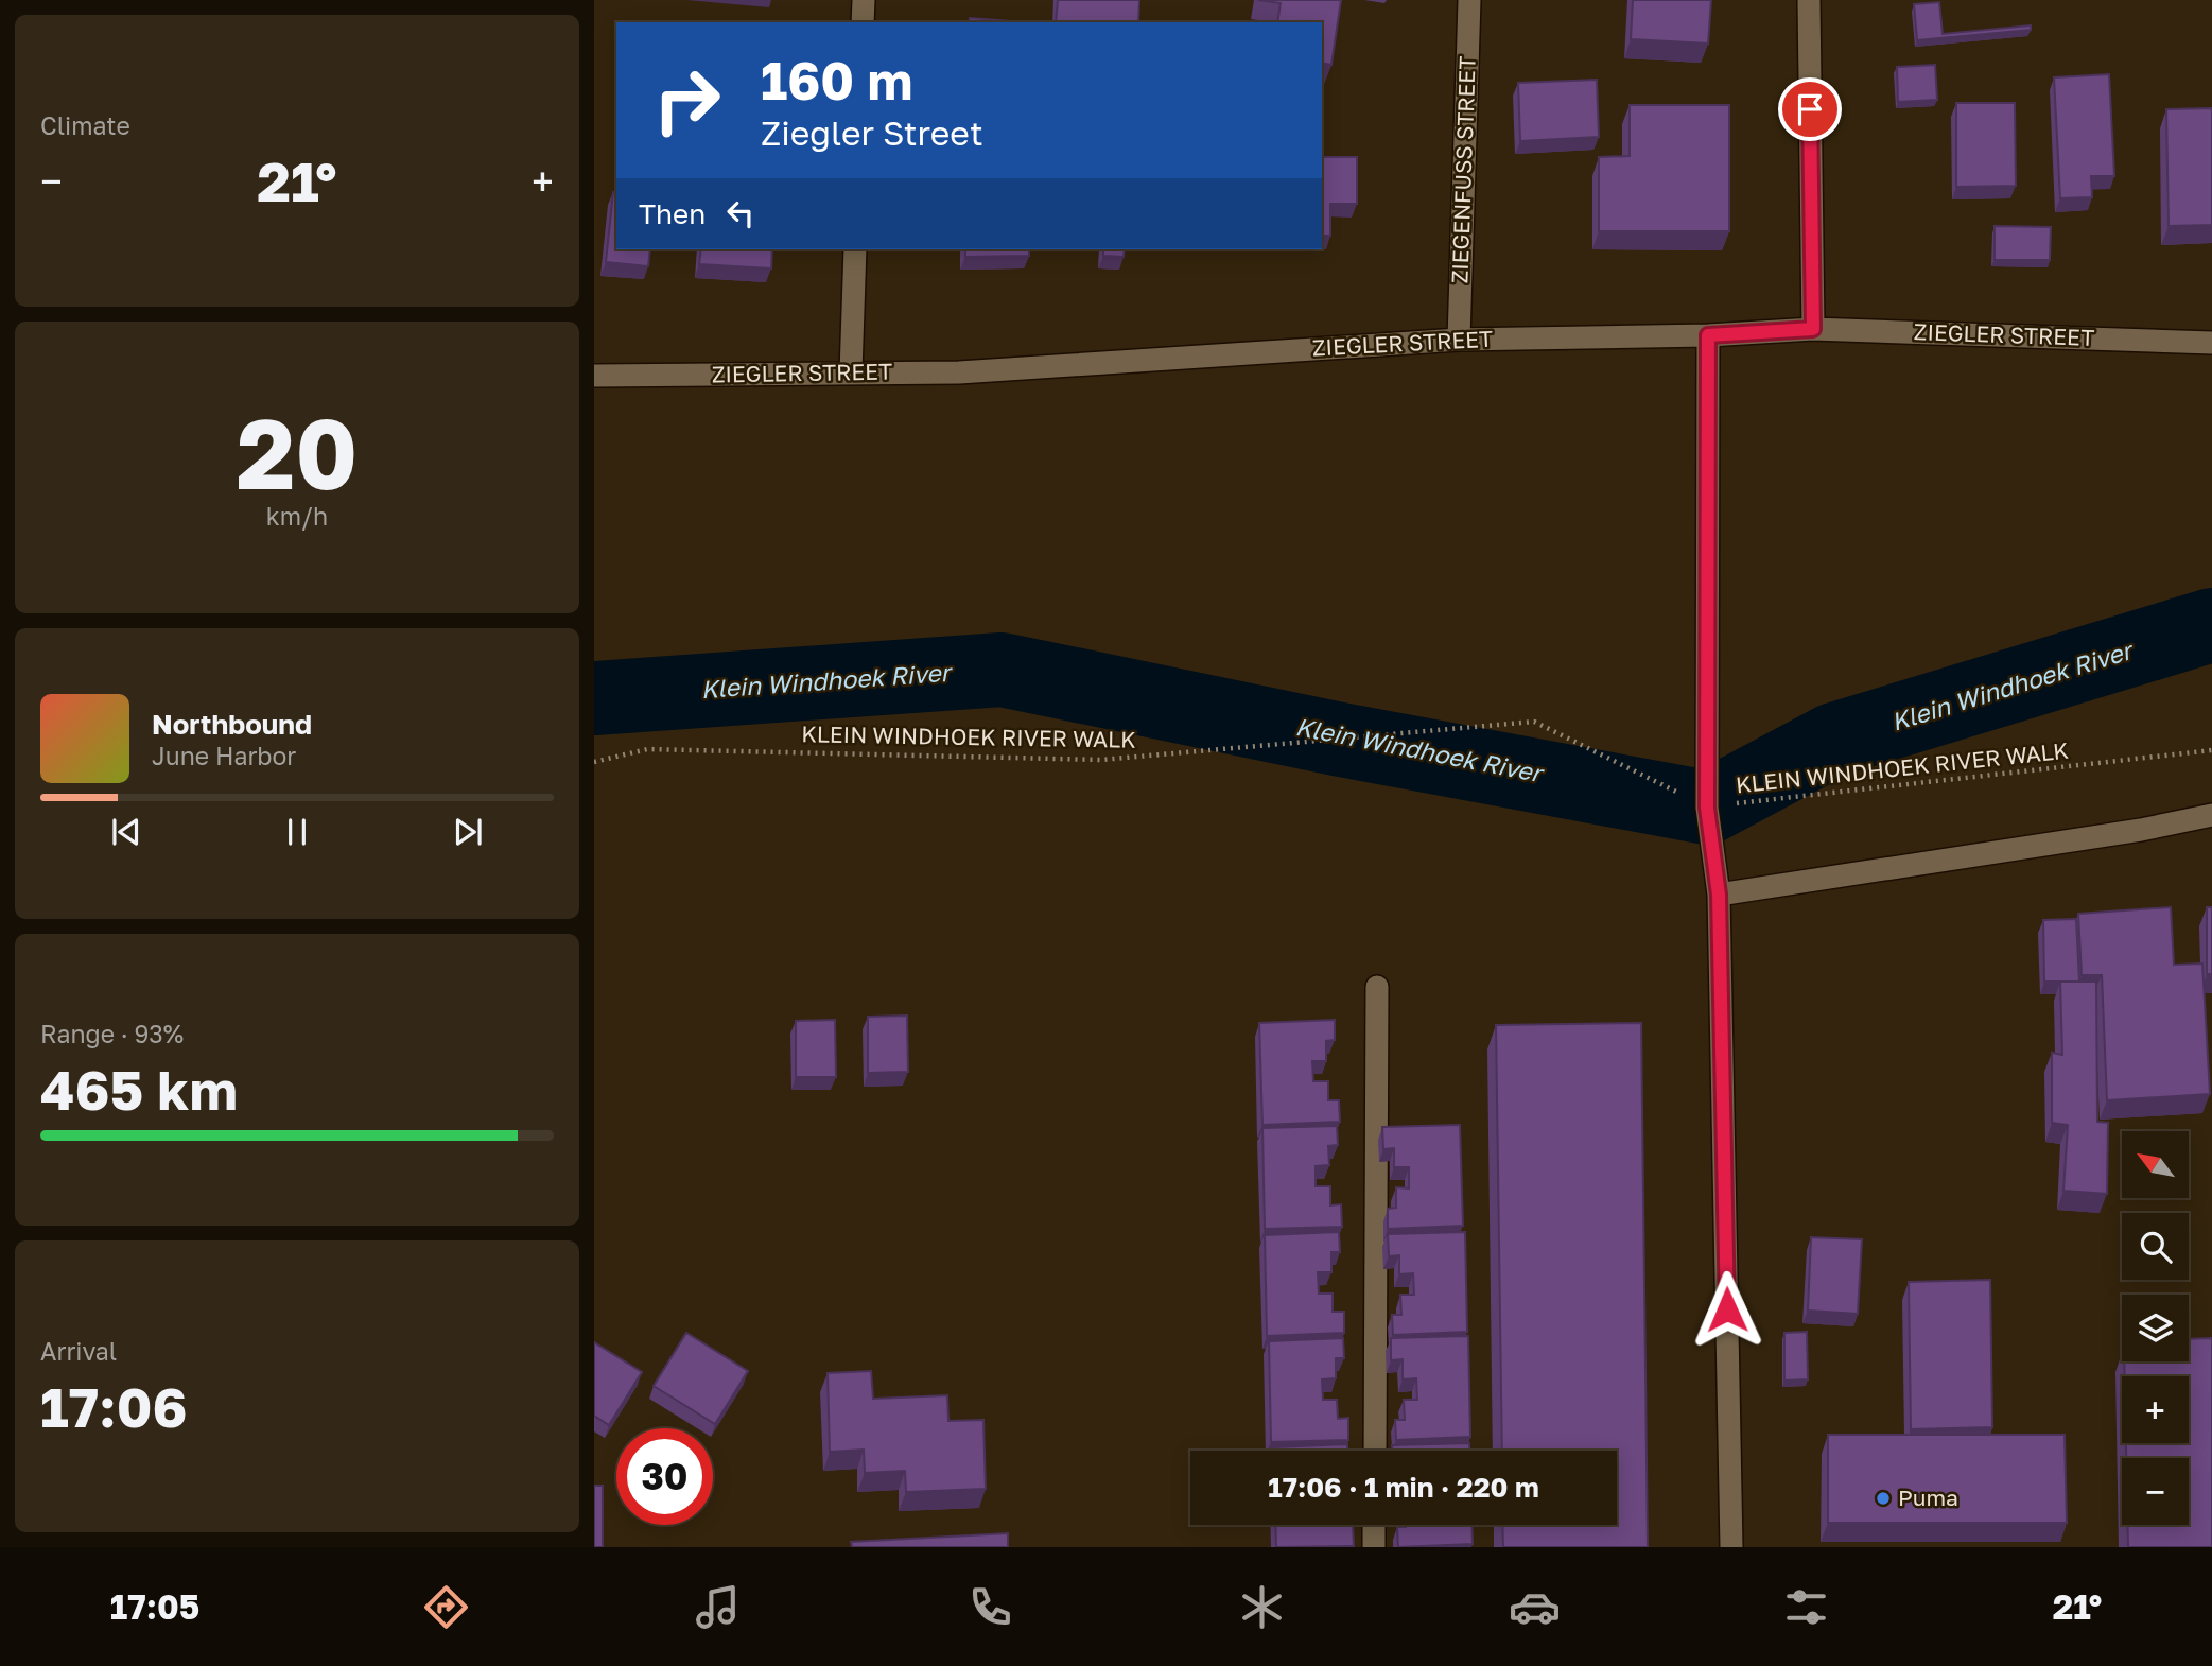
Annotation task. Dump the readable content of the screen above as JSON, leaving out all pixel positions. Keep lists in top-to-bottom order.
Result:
{
  "streets": {
    "street": ["ZIEGENFUSS STREET", "ZIEGLER STREET"],
    "path": ["KLEIN WINDHOEK RIVER WALK"]
  },
  "crossings": [
    ["ZIEGENFUSS STREET", "ZIEGLER STREET"]
  ],
  "water": ["Klein Windhoek River"],
  "places": ["Puma"],
  "north": "top left",
  "page": {
    "tile": [
      "Climate",
      ["20", "km/h"],
      ["Range · 93%", "465 km"],
      ["Arrival", "17:06"]
    ],
    "turn": ["160 m", "Ziegler Street"],
    "heat": ["−", "21°", "+"],
    "then": "Then",
    "song": ["Northbound", "June Harbor"],
    "map_buttons": ["+", "−"],
    "limit": "30",
    "trip": "17:06 · 1 min · 220 m",
    "tabs": ["17:05", "21°"]
  }
}
